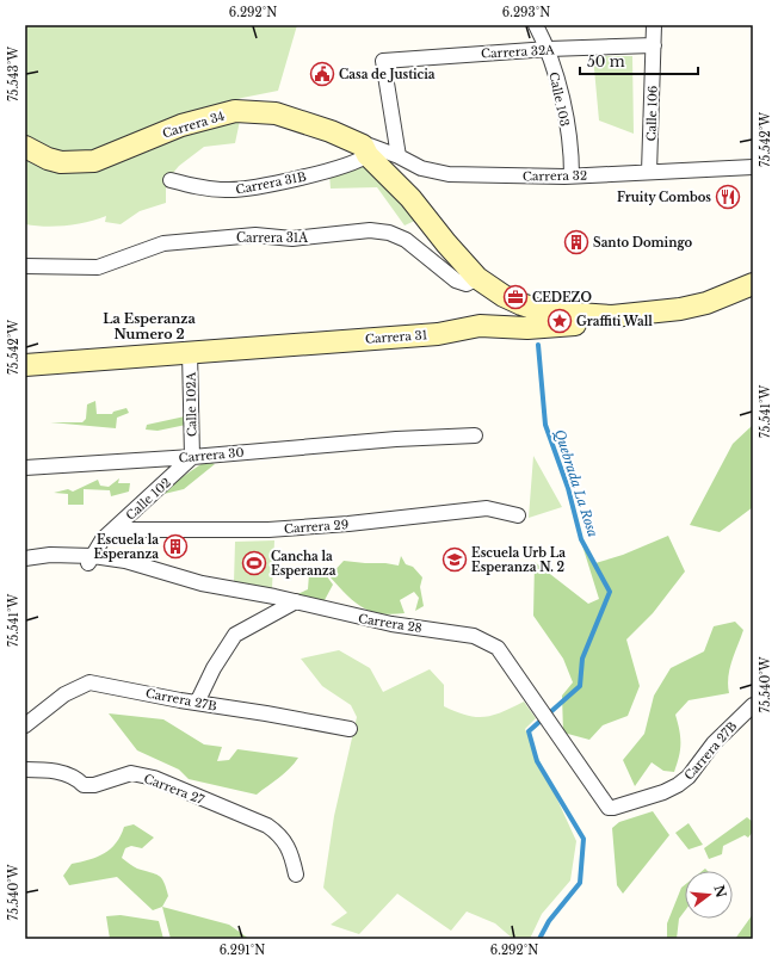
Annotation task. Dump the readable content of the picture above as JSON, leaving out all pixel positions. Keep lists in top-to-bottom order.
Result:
{
  "streets": {
    "street": [
      "Carrera 32A",
      "Calle 103",
      "Calle 106",
      "Carrera 34",
      "Carrera 32",
      "Carrera 31B",
      "Carrera 31A",
      "Carrera 31",
      "Calle 102A",
      "Carrera 30",
      "Calle 102",
      "Carrera 29",
      "Carrera 28",
      "Carrera 27B",
      "Carrera 27"
    ]
  },
  "crossings": [
    ["Carrera 32A", "Calle 103"],
    ["Carrera 32A", "Calle 106"],
    ["Carrera 32A", "Carrera 32"],
    ["Calle 103", "Carrera 32"],
    ["Calle 106", "Carrera 32"],
    ["Carrera 34", "Carrera 32"],
    ["Carrera 34", "Carrera 31B"],
    ["Carrera 32", "Carrera 31B"],
    ["Carrera 31", "Calle 102A"],
    ["Calle 102A", "Carrera 30"],
    ["Calle 102A", "Calle 102"],
    ["Carrera 30", "Calle 102"],
    ["Calle 102", "Carrera 29"],
    ["Calle 102", "Carrera 28"],
    ["Carrera 28", "Carrera 27B"]
  ],
  "districts": ["La Esperanza Numero 2"],
  "water": ["Quebrada La Rosa"],
  "places": {
    "public building": ["Casa de Justicia"],
    "restaurant": ["Fruity Combos"],
    "building": ["Santo Domingo", "Escuela la Esperanza"],
    "office": ["CEDEZO"],
    "place": ["Graffiti Wall"],
    "school or university": ["Escuela Urb La Esperanza N. 2"],
    "sports": ["Cancha la Esperanza"]
  },
  "scale_bar": "50 m",
  "north": "right",
  "coordinates": [
    "6.292°N",
    "6.293°N",
    "75.543°W",
    "75.542°W",
    "75.541°W",
    "75.540°W",
    "6.291°N"
  ]
}
